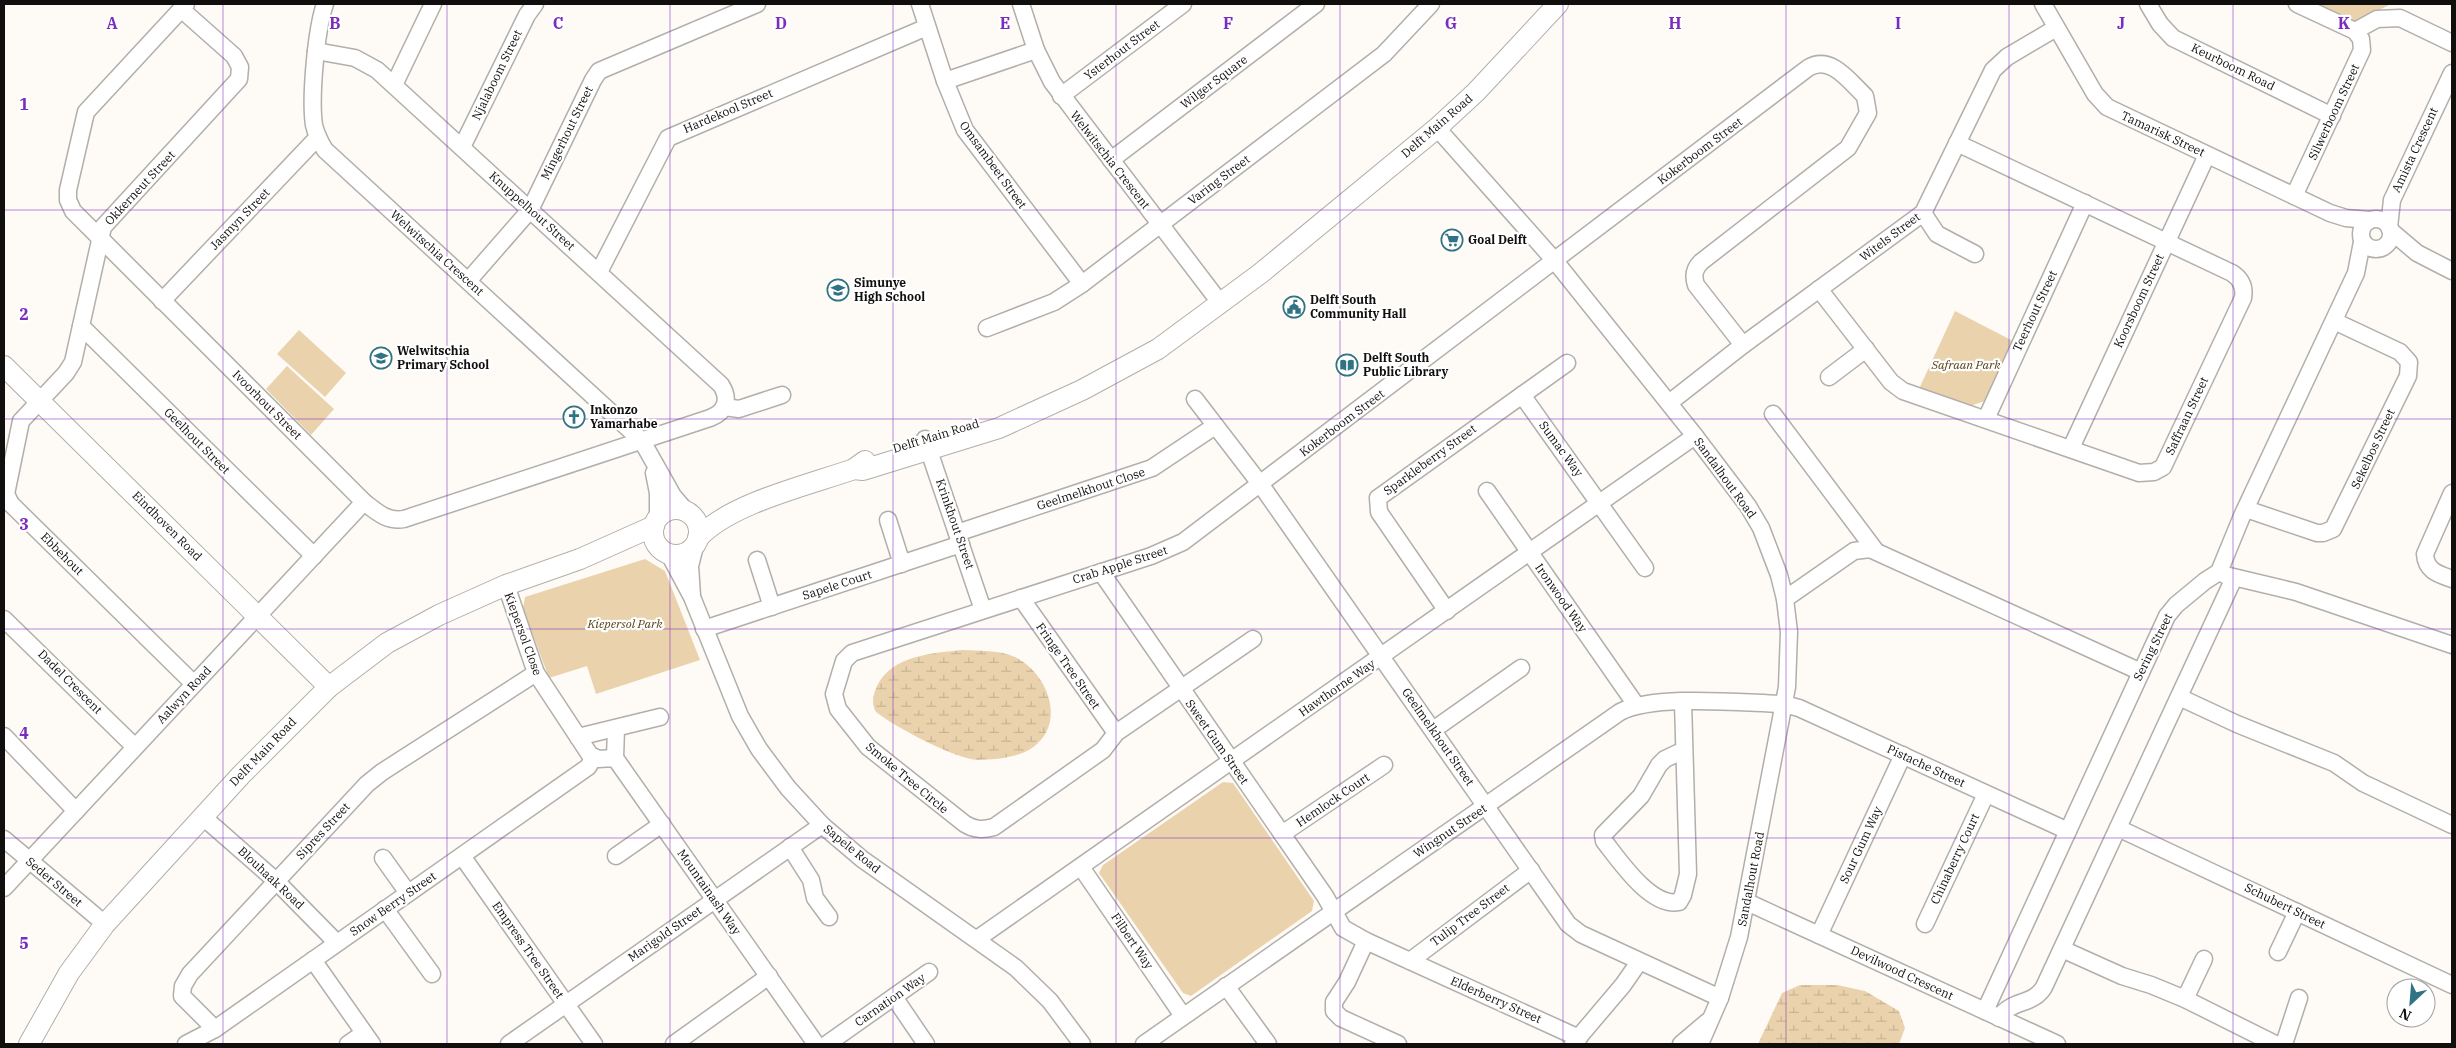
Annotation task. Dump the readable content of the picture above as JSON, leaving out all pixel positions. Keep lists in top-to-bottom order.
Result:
{
  "streets": {
    "street": [
      "Ysterhout Street",
      "Keurboom Road",
      "Njalaboom Street",
      "Wilger Square",
      "Hardekool Street",
      "Silwerboom Street",
      "Delft Main Road",
      "Mingerhout Street",
      "Tamarisk Street",
      "Amista Crescent",
      "Kokerboom Street",
      "Welwitschia Crescent",
      "Omsambeet Street",
      "Varing Street",
      "Okkerneut Street",
      "Knuppelhout Street",
      "Jasmyn Street",
      "Witels Street",
      "Koorsboom Street",
      "Teerhout Street",
      "Ivoorhout Street",
      "Saffraan Street",
      "Geelhout Street",
      "Sumac Way",
      "Sekelbos Street",
      "Sparkleberry Street",
      "Sandalhout Road",
      "Geelmelkhout Close",
      "Krinkhout Street",
      "Eindhoven Road",
      "Ebbehout",
      "Crab Apple Street",
      "Sapele Court",
      "Ironwood Way",
      "Kiepersol Close",
      "Sering Street",
      "Fringe Tree Street",
      "Dadel Crescent",
      "Hawthorne Way",
      "Aalwyn Road",
      "Geelmelkhout Street",
      "Sweet Gum Street",
      "Pistache Street",
      "Smoke Tree Circle",
      "Hemlock Court",
      "Sipres Street",
      "Wingnut Street",
      "Sour Gum Way",
      "Sapele Road",
      "Chinaberry Court",
      "Blouhaak Road",
      "Seder Street",
      "Mountainash Way",
      "Snow Berry Street",
      "Schubert Street",
      "Tulip Tree Street",
      "Marigold Street",
      "Filbert Way",
      "Empress Tree Street",
      "Devilwood Crescent",
      "Carnation Way",
      "Elderberry Street"
    ]
  },
  "crossings": [
    ["Ysterhout Street", "Welwitschia Crescent"],
    ["Keurboom Road", "Silwerboom Street"],
    ["Njalaboom Street", "Knuppelhout Street"],
    ["Wilger Square", "Welwitschia Crescent"],
    ["Hardekool Street", "Omsambeet Street"],
    ["Hardekool Street", "Knuppelhout Street"],
    ["Silwerboom Street", "Tamarisk Street"],
    ["Delft Main Road", "Welwitschia Crescent"],
    ["Delft Main Road", "Sandalhout Road"],
    ["Delft Main Road", "Krinkhout Street"],
    ["Delft Main Road", "Eindhoven Road"],
    ["Delft Main Road", "Kiepersol Close"],
    ["Delft Main Road", "Sapele Road"],
    ["Delft Main Road", "Blouhaak Road"],
    ["Delft Main Road", "Seder Street"],
    ["Mingerhout Street", "Welwitschia Crescent"],
    ["Mingerhout Street", "Knuppelhout Street"],
    ["Tamarisk Street", "Amista Crescent"],
    ["Tamarisk Street", "Witels Street"],
    ["Tamarisk Street", "Koorsboom Street"],
    ["Kokerboom Street", "Witels Street"],
    ["Kokerboom Street", "Sandalhout Road"],
    ["Kokerboom Street", "Crab Apple Street"],
    ["Kokerboom Street", "Geelmelkhout Street"],
    ["Welwitschia Crescent", "Varing Street"],
    ["Welwitschia Crescent", "Knuppelhout Street"],
    ["Welwitschia Crescent", "Jasmyn Street"],
    ["Welwitschia Crescent", "Ivoorhout Street"],
    ["Welwitschia Crescent", "Sapele Road"],
    ["Omsambeet Street", "Varing Street"],
    ["Okkerneut Street", "Ivoorhout Street"],
    ["Okkerneut Street", "Geelhout Street"],
    ["Okkerneut Street", "Eindhoven Road"],
    ["Okkerneut Street", "Ebbehout"],
    ["Knuppelhout Street", "Ivoorhout Street"],
    ["Jasmyn Street", "Ivoorhout Street"],
    ["Witels Street", "Saffraan Street"],
    ["Witels Street", "Sandalhout Road"],
    ["Koorsboom Street", "Saffraan Street"],
    ["Teerhout Street", "Saffraan Street"],
    ["Ivoorhout Street", "Aalwyn Road"],
    ["Geelhout Street", "Aalwyn Road"],
    ["Sumac Way", "Sparkleberry Street"],
    ["Sumac Way", "Hawthorne Way"],
    ["Sparkleberry Street", "Hawthorne Way"],
    ["Sandalhout Road", "Hawthorne Way"],
    ["Sandalhout Road", "Geelmelkhout Street"],
    ["Sandalhout Road", "Pistache Street"],
    ["Sandalhout Road", "Wingnut Street"],
    ["Sandalhout Road", "Devilwood Crescent"],
    ["Geelmelkhout Close", "Krinkhout Street"],
    ["Geelmelkhout Close", "Sapele Court"],
    ["Krinkhout Street", "Sapele Court"],
    ["Krinkhout Street", "Smoke Tree Circle"],
    ["Eindhoven Road", "Ebbehout"],
    ["Eindhoven Road", "Aalwyn Road"],
    ["Ebbehout", "Aalwyn Road"],
    ["Crab Apple Street", "Fringe Tree Street"],
    ["Crab Apple Street", "Geelmelkhout Street"],
    ["Crab Apple Street", "Sweet Gum Street"],
    ["Crab Apple Street", "Smoke Tree Circle"],
    ["Sapele Court", "Sapele Road"],
    ["Ironwood Way", "Hawthorne Way"],
    ["Ironwood Way", "Wingnut Street"],
    ["Kiepersol Close", "Sipres Street"],
    ["Kiepersol Close", "Snow Berry Street"],
    ["Sering Street", "Pistache Street"],
    ["Sering Street", "Devilwood Crescent"],
    ["Fringe Tree Street", "Smoke Tree Circle"],
    ["Dadel Crescent", "Aalwyn Road"],
    ["Hawthorne Way", "Geelmelkhout Street"],
    ["Hawthorne Way", "Sweet Gum Street"],
    ["Hawthorne Way", "Sapele Road"],
    ["Hawthorne Way", "Filbert Way"],
    ["Aalwyn Road", "Seder Street"],
    ["Geelmelkhout Street", "Wingnut Street"],
    ["Geelmelkhout Street", "Tulip Tree Street"],
    ["Geelmelkhout Street", "Elderberry Street"],
    ["Sweet Gum Street", "Smoke Tree Circle"],
    ["Sweet Gum Street", "Hemlock Court"],
    ["Sweet Gum Street", "Wingnut Street"],
    ["Sweet Gum Street", "Elderberry Street"],
    ["Pistache Street", "Wingnut Street"],
    ["Pistache Street", "Sour Gum Way"],
    ["Pistache Street", "Chinaberry Court"],
    ["Sipres Street", "Blouhaak Road"],
    ["Sipres Street", "Snow Berry Street"],
    ["Wingnut Street", "Filbert Way"],
    ["Wingnut Street", "Elderberry Street"],
    ["Sour Gum Way", "Devilwood Crescent"],
    ["Sapele Road", "Marigold Street"],
    ["Blouhaak Road", "Snow Berry Street"],
    ["Mountainash Way", "Marigold Street"],
    ["Snow Berry Street", "Empress Tree Street"],
    ["Tulip Tree Street", "Elderberry Street"],
    ["Marigold Street", "Empress Tree Street"]
  ],
  "parks": ["Safraan Park", "Kiepersol Park"],
  "places": {
    "supermarket": ["Goal Delft"],
    "school or university": ["Simunye High School", "Welwitschia Primary School"],
    "public building": ["Delft South Community Hall"],
    "library": ["Delft South Public Library"],
    "church": ["Inkonzo Yamarhabe"]
  },
  "north": "bottom left",
  "grid": {
    "columns": [
      "A",
      "B",
      "C",
      "D",
      "E",
      "F",
      "G",
      "H",
      "I",
      "J",
      "K"
    ],
    "rows": [
      "1",
      "2",
      "3",
      "4",
      "5"
    ]
  }
}
